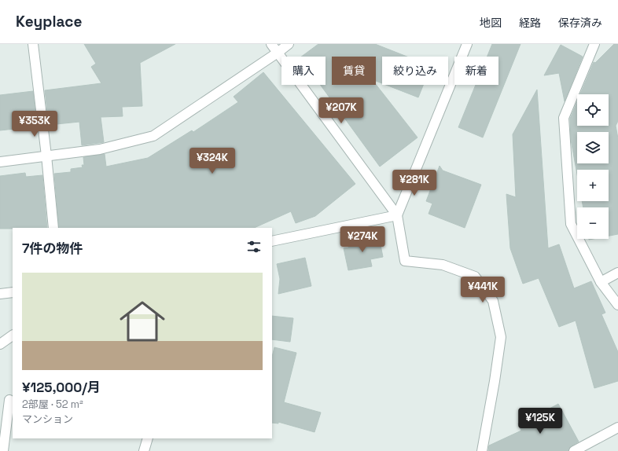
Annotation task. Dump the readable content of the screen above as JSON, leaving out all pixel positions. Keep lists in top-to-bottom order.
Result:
{
  "page": {
    "header": "Keyplace",
    "nav": ["地図", "経路", "保存済み"],
    "chip": [
      "購入",
      "賃貸",
      "絞り込み",
      "新着"
    ],
    "map_buttons": ["+", "−"],
    "price": [
      "¥207K",
      "¥353K",
      "¥324K",
      "¥281K",
      "¥274K",
      "¥441K",
      "¥125K"
    ],
    "heading": "7件の物件",
    "list": [
      {
        "name": "¥125,000/月",
        "note": "2部屋 · 52 m² · マンション"
      }
    ]
  }
}
